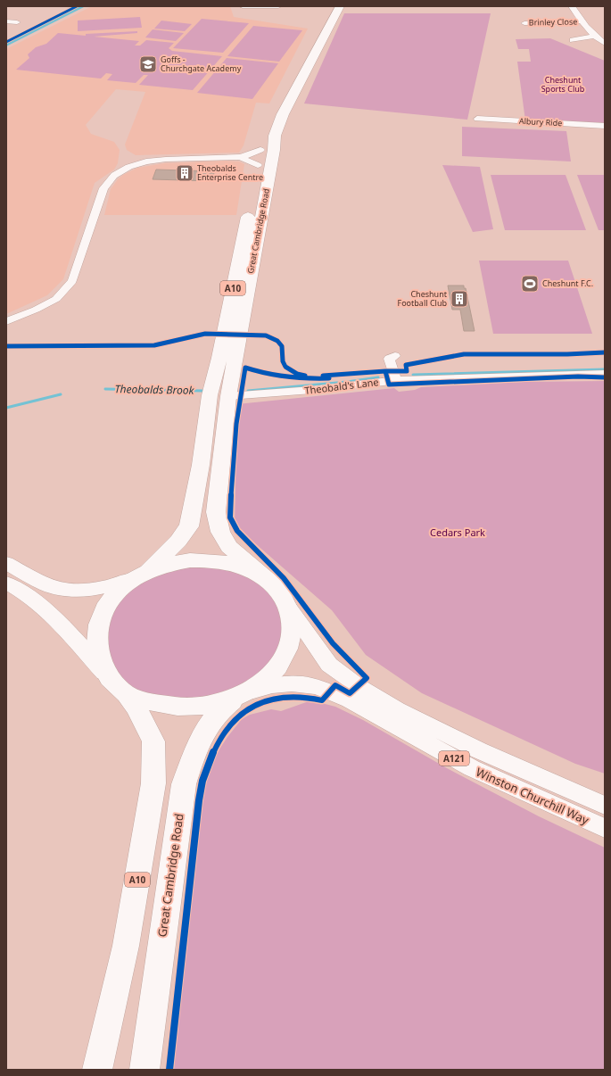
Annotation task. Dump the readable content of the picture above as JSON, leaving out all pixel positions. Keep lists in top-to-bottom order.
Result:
{
  "streets": {
    "highway": ["Great Cambridge Road", "A10"],
    "main road": ["A121", "Winston Churchill Way"],
    "street": ["Brinley Close", "Albury Ride", "Theobald's Lane"]
  },
  "crossings": [
    ["Great Cambridge Road", "Theobald's Lane"],
    ["Great Cambridge Road", "Winston Churchill Way"]
  ],
  "water": ["Theobalds Brook"],
  "parks": ["Cheshunt Sports Club", "Cedars Park"],
  "places": {
    "school or university": ["Goffs - Churchgate Academy"],
    "building": ["Theobalds Enterprise Centre", "Cheshunt Football Club"],
    "sports": ["Cheshunt F.C."]
  }
}
